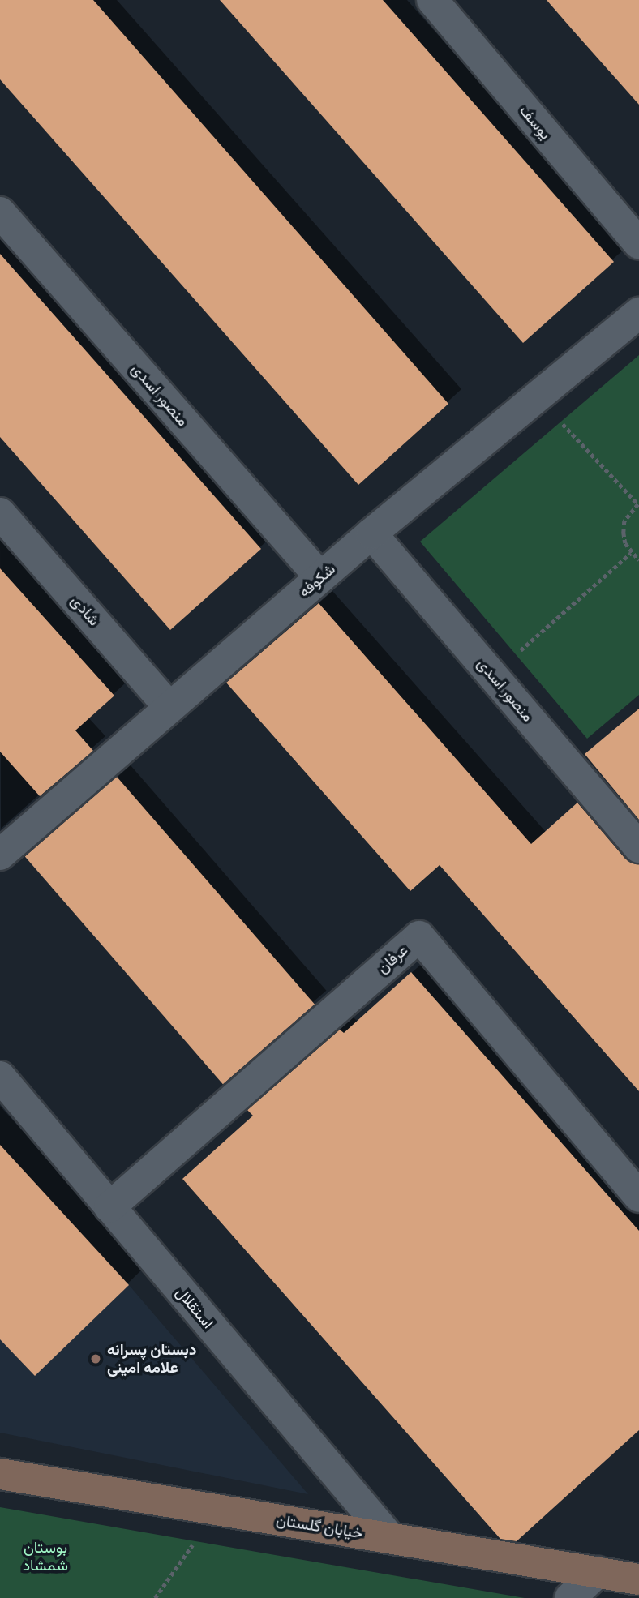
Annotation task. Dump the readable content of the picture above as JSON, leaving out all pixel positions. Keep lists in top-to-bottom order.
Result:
{
  "streets": {
    "street": [
      "یوسف",
      "منصور اسدی",
      "شکوفه",
      "شادی",
      "عرفان",
      "استقلال",
      "خیابان گلستان"
    ]
  },
  "crossings": [
    ["منصور اسدی", "شکوفه"],
    ["شکوفه", "شادی"],
    ["عرفان", "استقلال"],
    ["استقلال", "خیابان گلستان"]
  ],
  "parks": ["بوستان شمشاد"],
  "places": ["دبستان پسرانه علامه امینی"]
}
